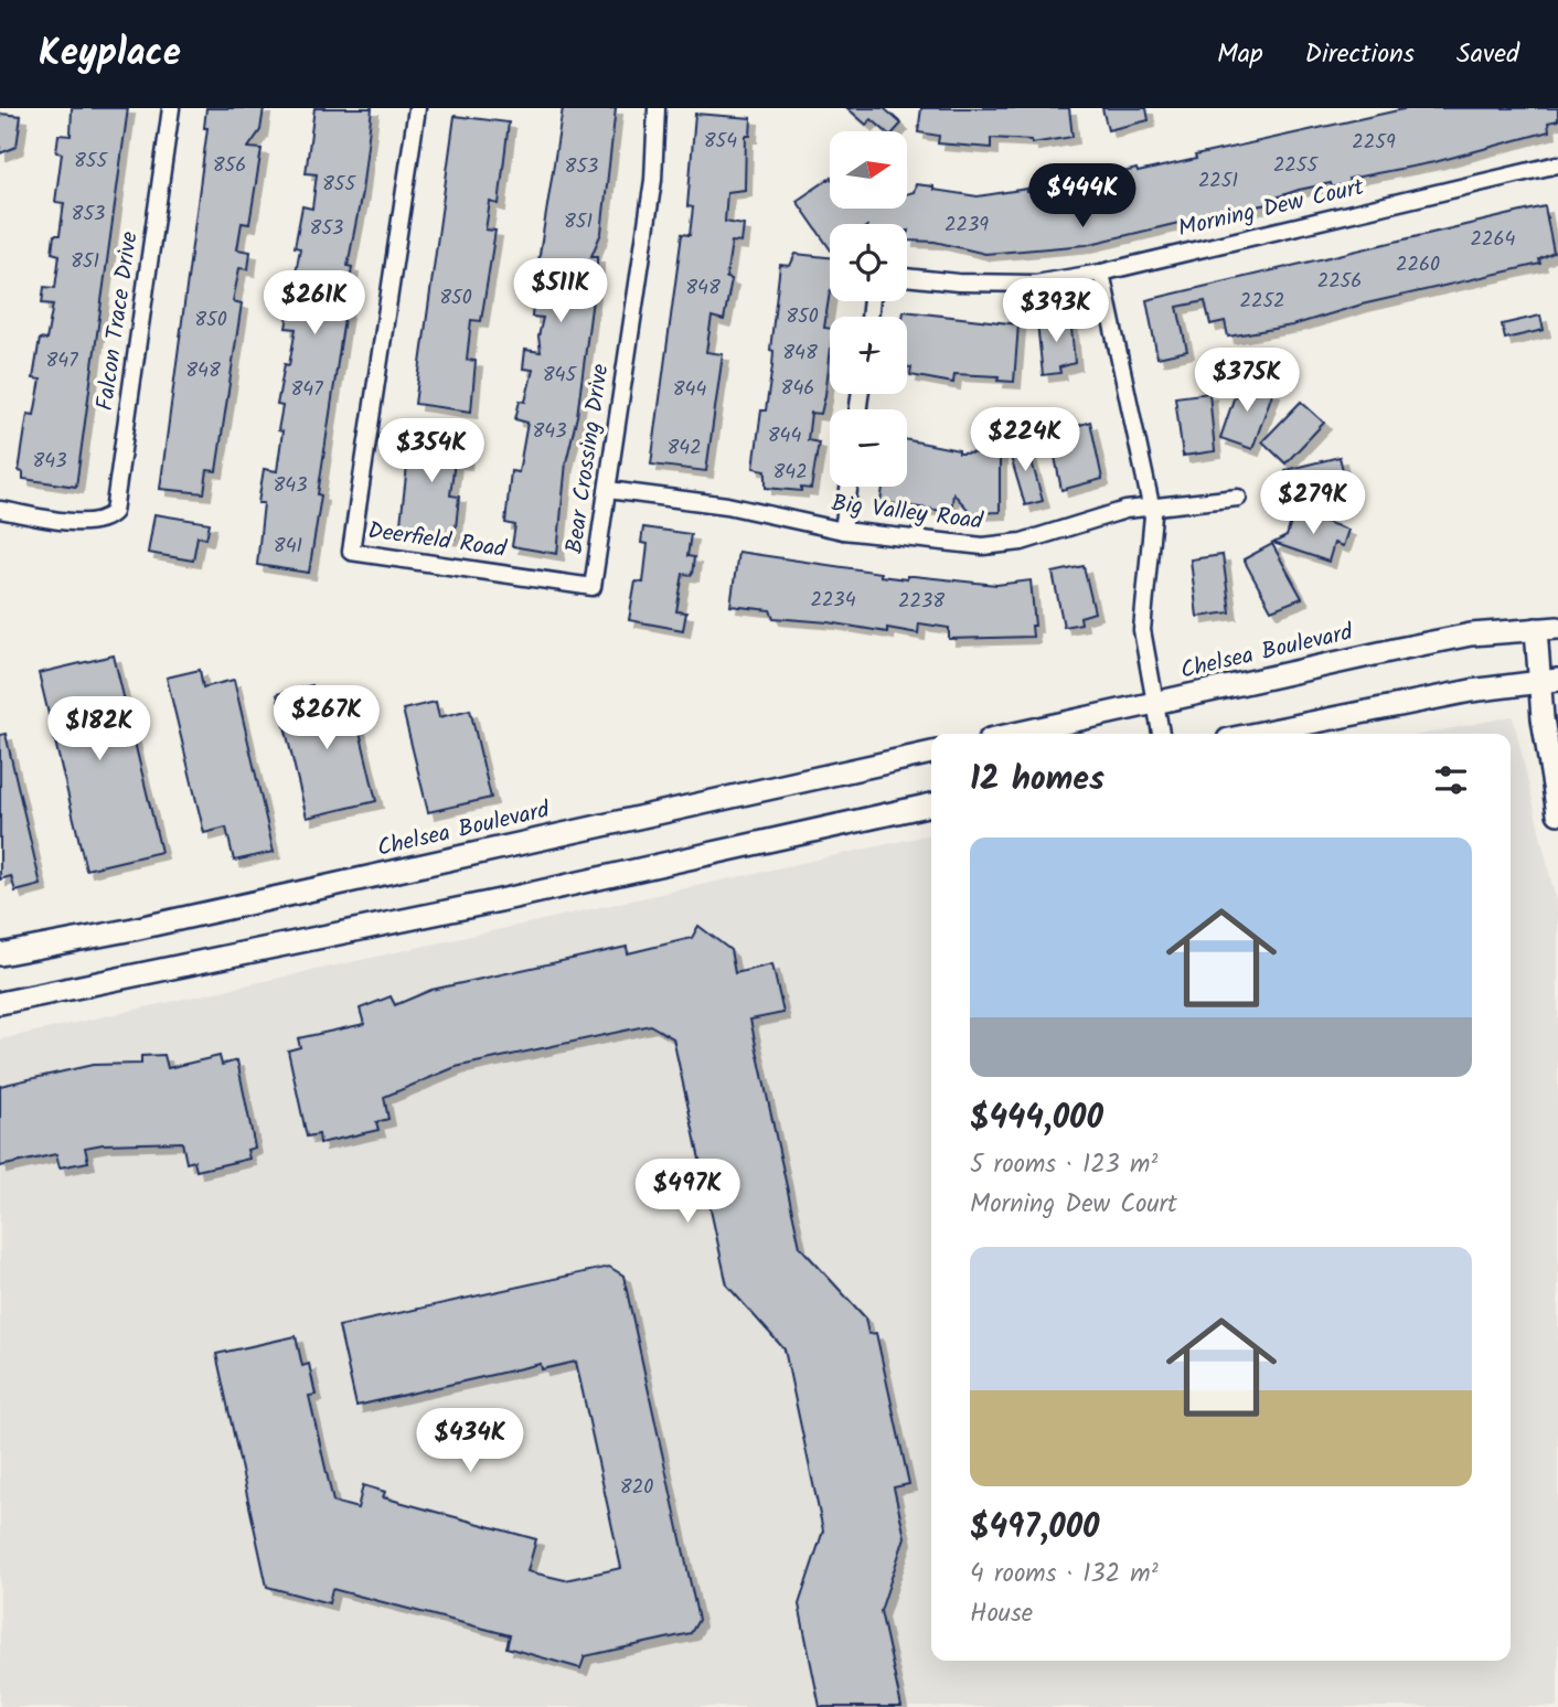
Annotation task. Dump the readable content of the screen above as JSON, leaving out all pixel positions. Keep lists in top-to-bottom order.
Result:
{
  "streets": {
    "main road": ["Chelsea Boulevard"],
    "street": [
      "Morning Dew Court",
      "Falcon Trace Drive",
      "Bear Crossing Drive",
      "Big Valley Road",
      "Deerfield Road"
    ]
  },
  "crossings": [
    ["Bear Crossing Drive", "Big Valley Road"],
    ["Bear Crossing Drive", "Deerfield Road"]
  ],
  "house_numbers": [
    "854",
    "2259",
    "855",
    "856",
    "2255",
    "853",
    "2251",
    "855",
    "853",
    "851",
    "2239",
    "853",
    "2264",
    "851",
    "2260",
    "2256",
    "848",
    "850",
    "2252",
    "850",
    "850",
    "848",
    "847",
    "848",
    "845",
    "846",
    "847",
    "844",
    "843",
    "844",
    "842",
    "843",
    "842",
    "843",
    "841",
    "2234",
    "2238",
    "820"
  ],
  "north": "right",
  "page": {
    "header": "Keyplace",
    "nav": ["Map", "Directions", "Saved"],
    "map_buttons": ["+", "−"],
    "price": [
      "$444K",
      "$511K",
      "$261K",
      "$393K",
      "$375K",
      "$224K",
      "$354K",
      "$279K",
      "$267K",
      "$182K",
      "$497K",
      "$434K"
    ],
    "heading": "12 homes",
    "list": [
      {
        "name": "$444,000",
        "note": "5 rooms · 123 m² · Morning Dew Court"
      },
      {
        "name": "$497,000",
        "note": "4 rooms · 132 m² · House"
      }
    ]
  }
}
